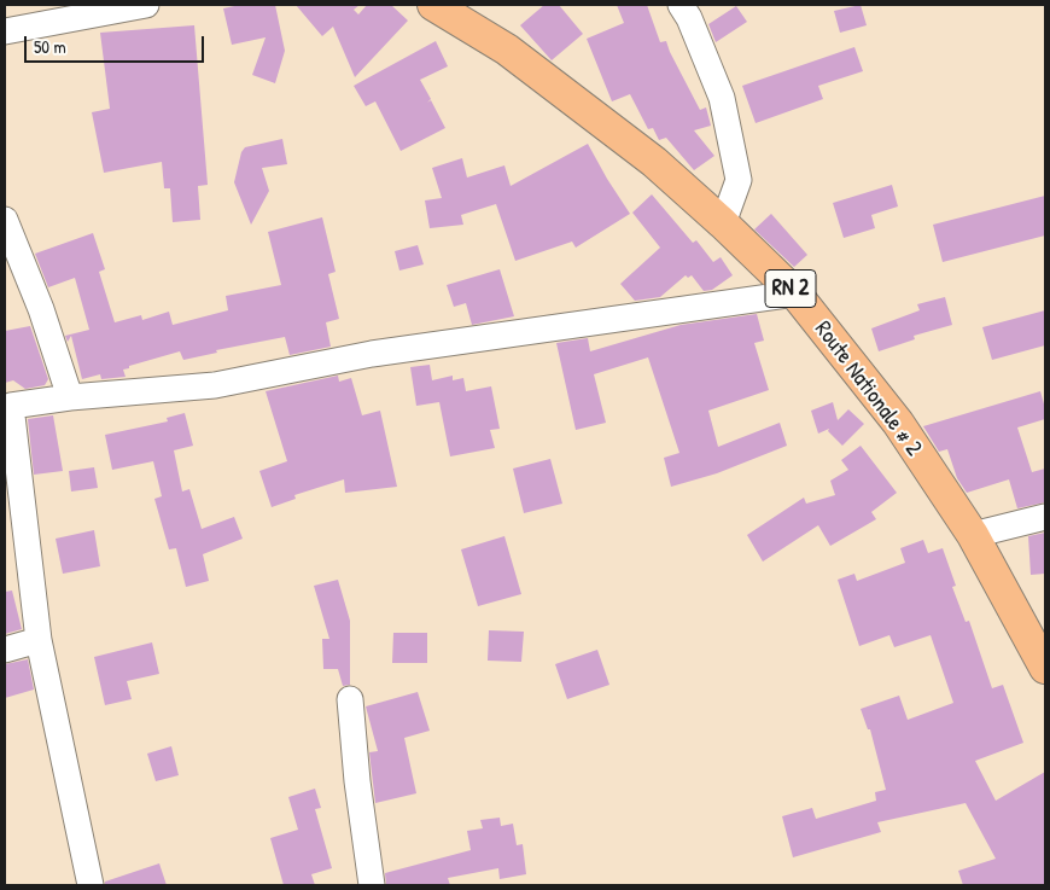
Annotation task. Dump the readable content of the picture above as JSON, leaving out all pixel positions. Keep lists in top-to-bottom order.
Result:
{
  "streets": {
    "main road": ["RN 2", "Route Nationale # 2"]
  },
  "scale_bar": "50 m"
}
